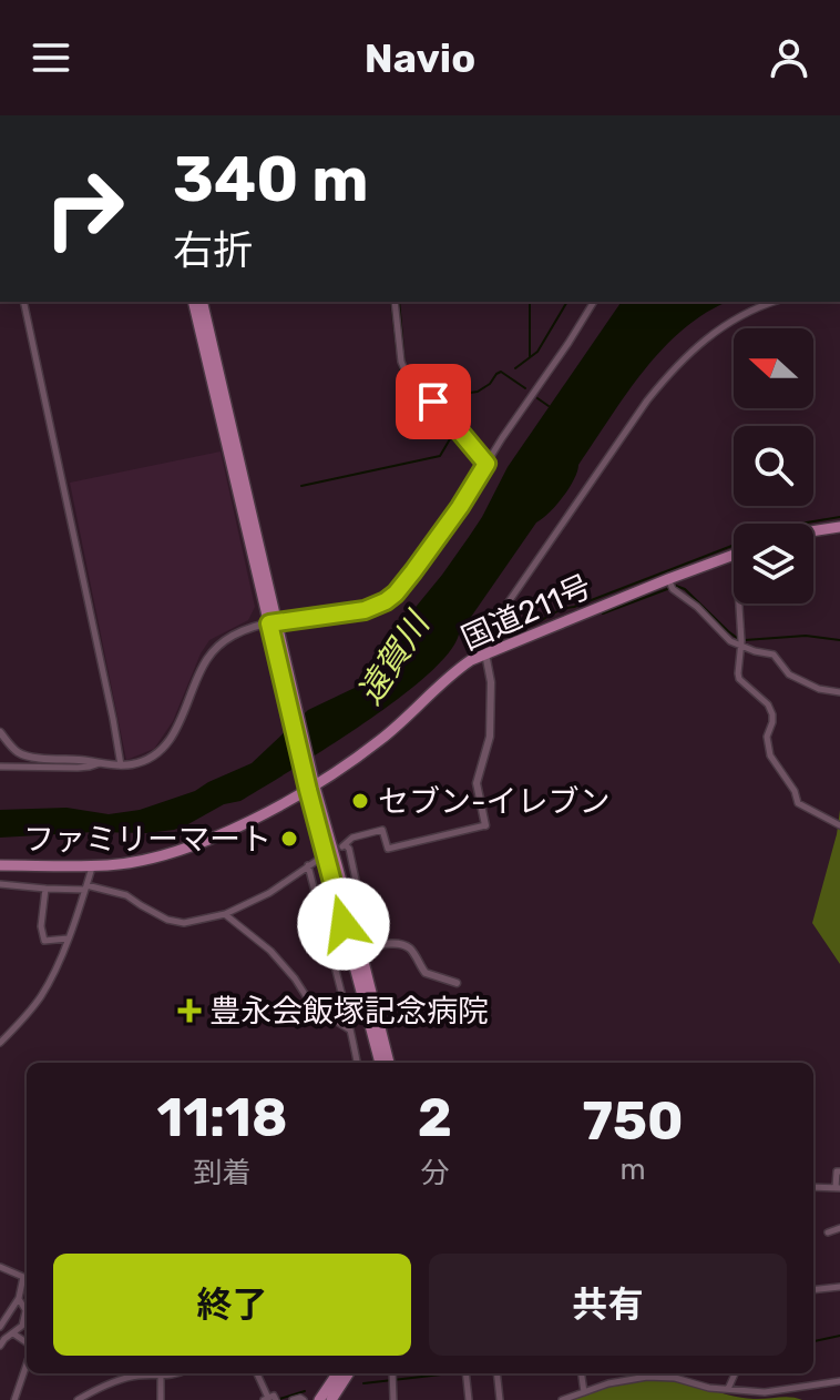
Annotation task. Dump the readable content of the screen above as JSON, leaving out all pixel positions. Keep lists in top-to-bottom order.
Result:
{
  "streets": {
    "highway": ["国道211号"]
  },
  "water": ["遠賀川"],
  "places": {
    "other": ["セブン-イレブン", "ファミリーマート"],
    "health": ["豊永会飯塚記念病院"]
  },
  "north": "left",
  "page": {
    "header": "Navio",
    "turn": ["340 m", "右折"],
    "eta": [
      "11:18",
      "到着",
      "2",
      "分",
      "750",
      "m"
    ],
    "buttons": ["終了", "共有"]
  }
}
